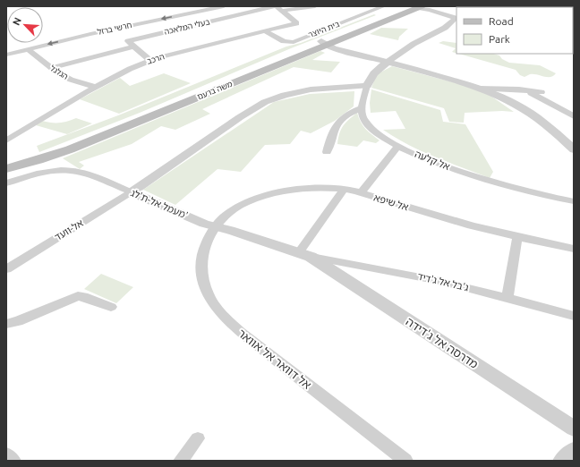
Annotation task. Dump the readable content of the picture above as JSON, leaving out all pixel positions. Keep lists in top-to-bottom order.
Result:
{
  "streets": {
    "main road": ["משה ברעם"],
    "street": [
      "בעלי המלאכה",
      "חרשי ברזל",
      "בית היוצר",
      "הרכב",
      "הגלגל",
      "אל קלעה",
      "אל שיפא",
      "מעמל אל-ת'לג'",
      "אל-וועד",
      "ג'בל אל ג'דיד",
      "מדרסה אל ג'דידה",
      "אל דוואר אל אוואר"
    ]
  },
  "crossings": [
    ["בעלי המלאכה", "הרכב"],
    ["חרשי ברזל", "הגלגל"],
    ["בית היוצר", "הרכב"],
    ["הרכב", "הגלגל"],
    ["אל שיפא", "מעמל אל-ת'לג'"],
    ["אל שיפא", "אל דוואר אל אוואר"],
    ["מעמל אל-ת'לג'", "אל-וועד"],
    ["מעמל אל-ת'לג'", "ג'בל אל ג'דיד"],
    ["מעמל אל-ת'לג'", "מדרסה אל ג'דידה"],
    ["מעמל אל-ת'לג'", "אל דוואר אל אוואר"],
    ["ג'בל אל ג'דיד", "מדרסה אל ג'דידה"]
  ],
  "legend": ["Road", "Park"],
  "north": "top left"
}
